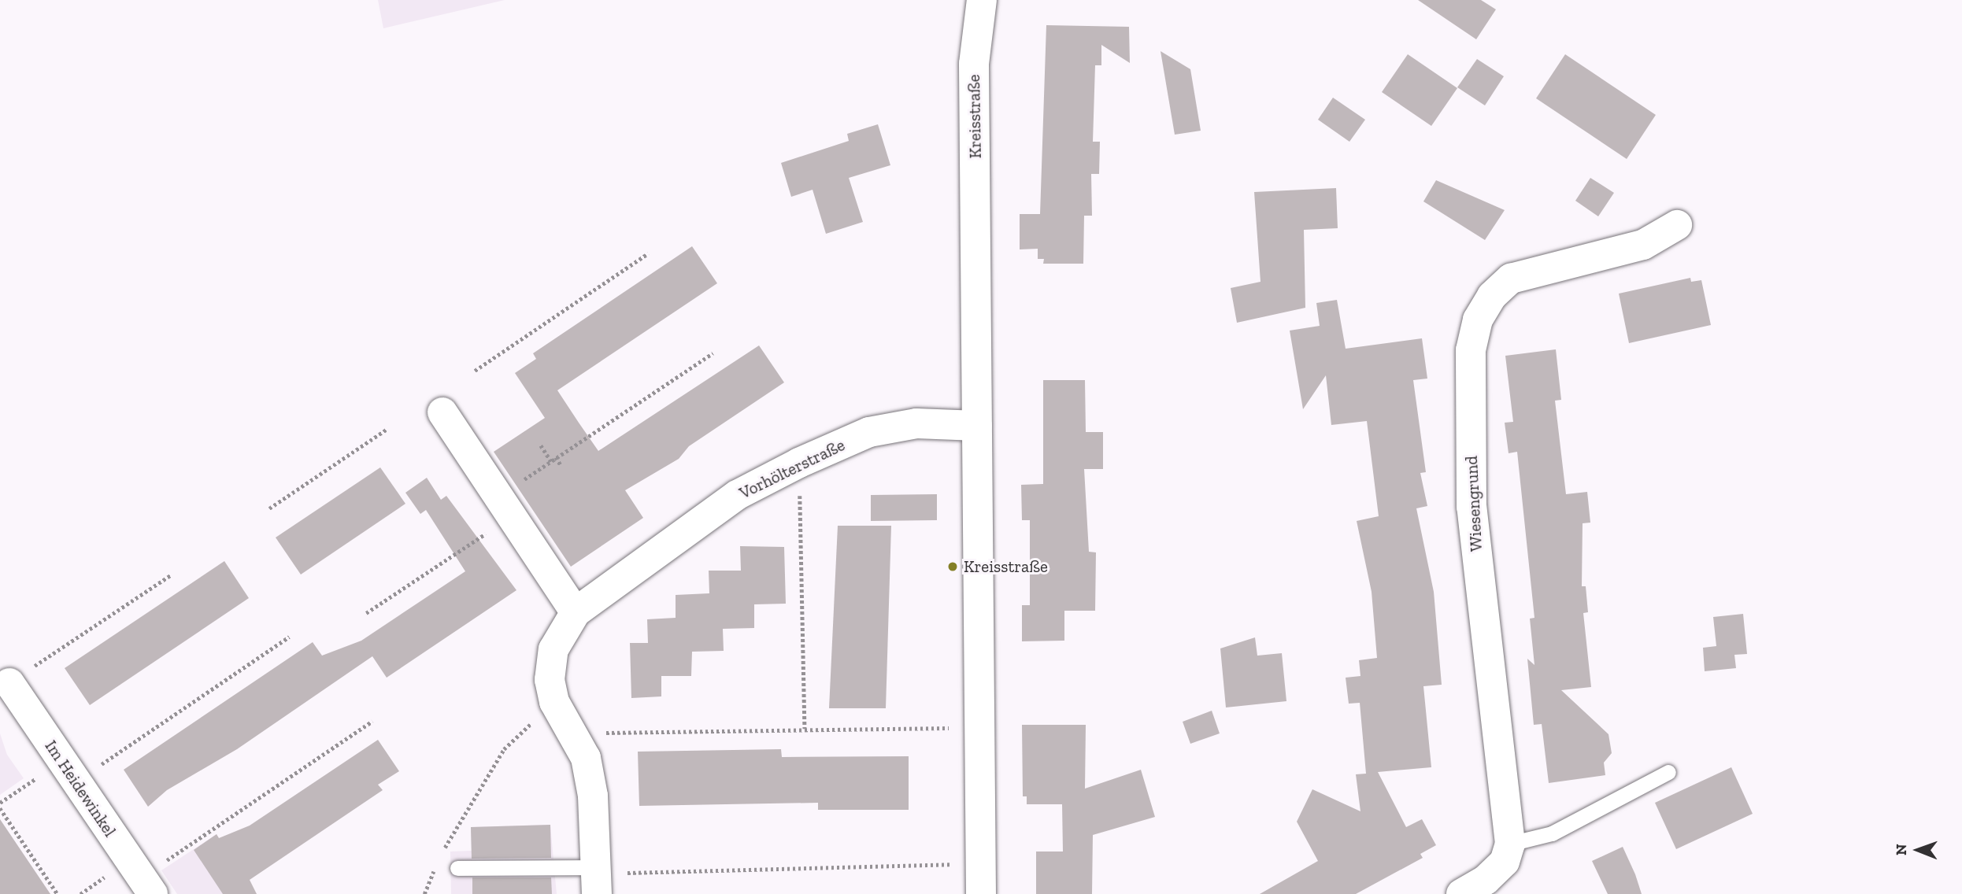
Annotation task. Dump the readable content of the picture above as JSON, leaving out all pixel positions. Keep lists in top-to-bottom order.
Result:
{
  "streets": {
    "street": [
      "Kreisstraße",
      "Vorhölterstraße",
      "Wiesengrund",
      "Im Heidewinkel"
    ]
  },
  "crossings": [
    ["Kreisstraße", "Vorhölterstraße"]
  ],
  "places": ["Kreisstraße"],
  "north": "left"
}
